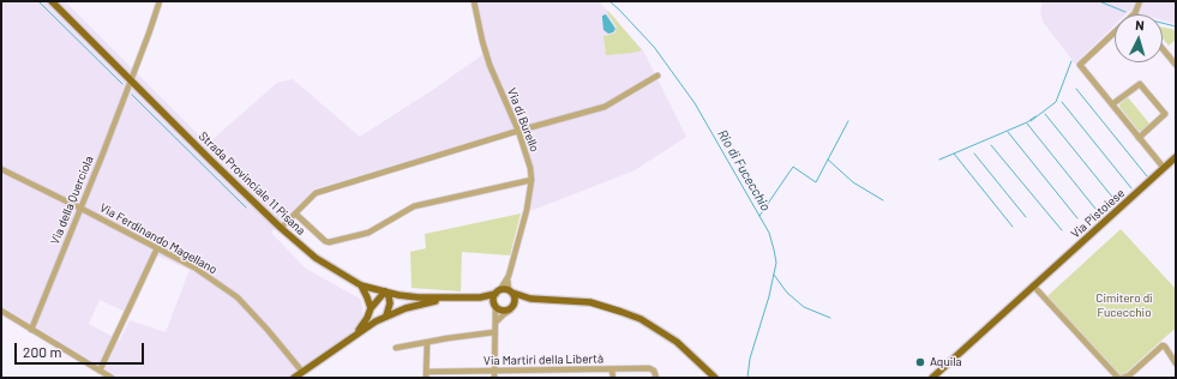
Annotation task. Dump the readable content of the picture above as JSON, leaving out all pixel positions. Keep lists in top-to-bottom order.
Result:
{
  "streets": {
    "main road": ["Strada Provinciale 11 Pisana", "Via Pistoiese"],
    "street": [
      "Via di Burello",
      "Via della Querciola",
      "Via Ferdinando Magellano",
      "Via Martiri della Libertà"
    ]
  },
  "crossings": [
    ["Via di Burello", "Strada Provinciale 11 Pisana"],
    ["Strada Provinciale 11 Pisana", "Via della Querciola"],
    ["Via della Querciola", "Via Ferdinando Magellano"]
  ],
  "water": ["Rio di Fucecchio"],
  "parks": ["Cimitero di Fucecchio"],
  "places": ["Aquila"],
  "scale_bar": "200 m",
  "north": "top"
}
